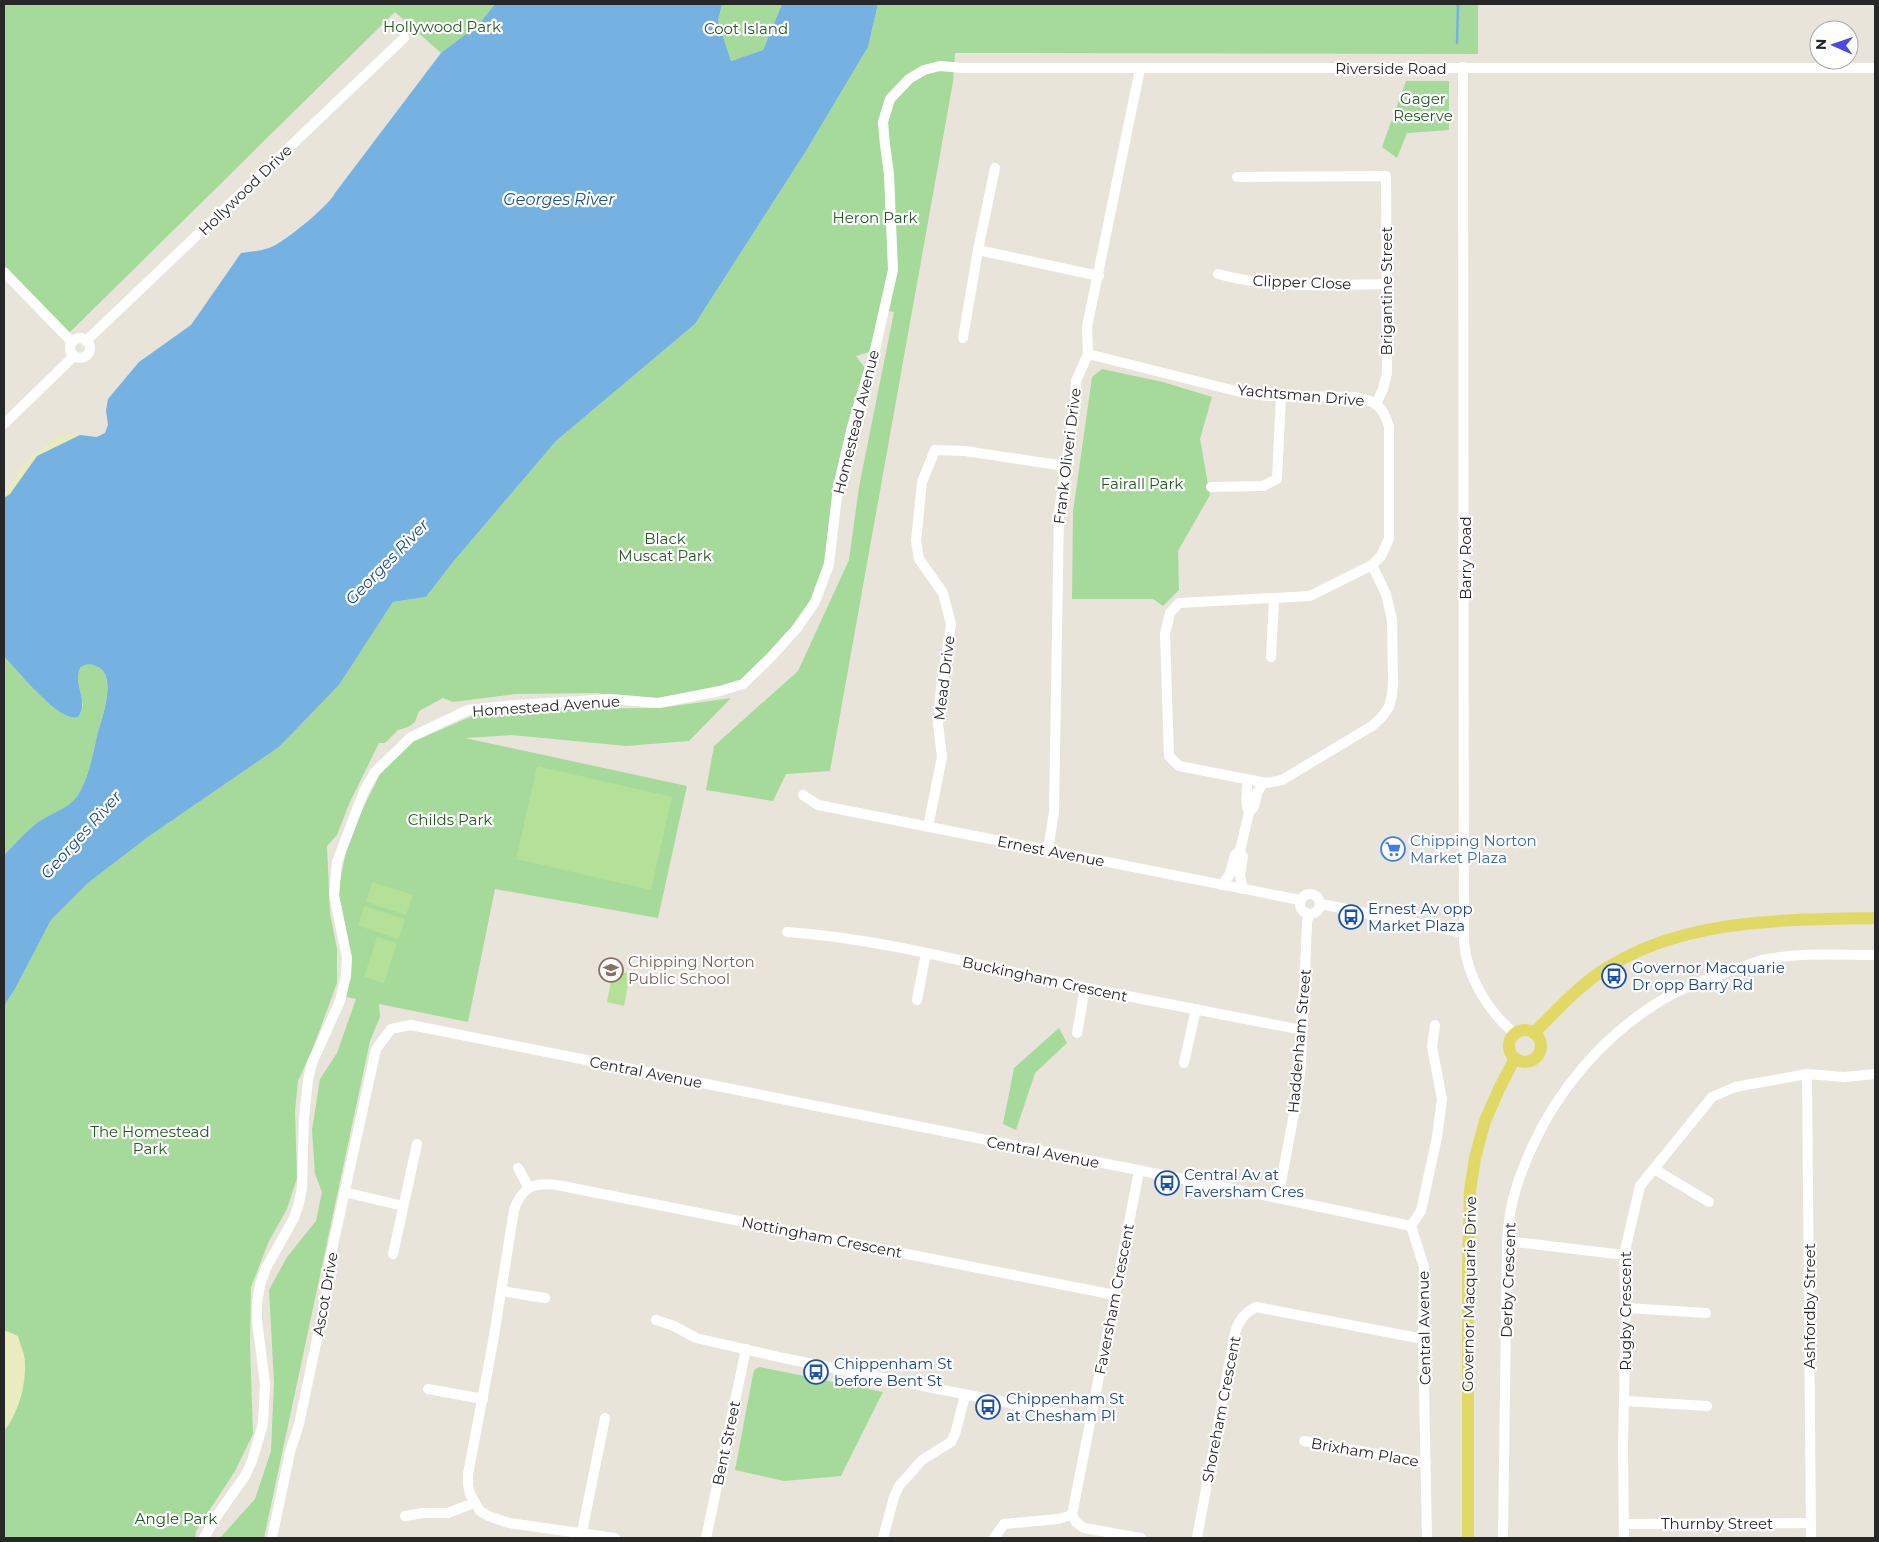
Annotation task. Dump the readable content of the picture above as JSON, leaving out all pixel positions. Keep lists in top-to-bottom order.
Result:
{
  "streets": {
    "main road": ["Governor Macquarie Drive"],
    "street": [
      "Riverside Road",
      "Hollywood Drive",
      "Clipper Close",
      "Brigantine Street",
      "Yachtsman Drive",
      "Homestead Avenue",
      "Frank Oliveri Drive",
      "Barry Road",
      "Mead Drive",
      "Ernest Avenue",
      "Buckingham Crescent",
      "Haddenham Street",
      "Central Avenue",
      "Nottingham Crescent",
      "Derby Crescent",
      "Ascot Drive",
      "Faversham Crescent",
      "Ashfordby Street",
      "Rugby Crescent",
      "Shoreham Crescent",
      "Bent Street",
      "Brixham Place",
      "Thurnby Street"
    ]
  },
  "crossings": [
    ["Riverside Road", "Homestead Avenue"],
    ["Riverside Road", "Frank Oliveri Drive"],
    ["Riverside Road", "Barry Road"],
    ["Clipper Close", "Brigantine Street"],
    ["Brigantine Street", "Yachtsman Drive"],
    ["Yachtsman Drive", "Frank Oliveri Drive"],
    ["Frank Oliveri Drive", "Mead Drive"],
    ["Frank Oliveri Drive", "Ernest Avenue"],
    ["Barry Road", "Governor Macquarie Drive"],
    ["Mead Drive", "Ernest Avenue"],
    ["Ernest Avenue", "Haddenham Street"],
    ["Buckingham Crescent", "Haddenham Street"],
    ["Haddenham Street", "Central Avenue"],
    ["Central Avenue", "Ascot Drive"],
    ["Central Avenue", "Faversham Crescent"],
    ["Central Avenue", "Shoreham Crescent"],
    ["Central Avenue", "Brixham Place"],
    ["Nottingham Crescent", "Faversham Crescent"],
    ["Ashfordby Street", "Rugby Crescent"],
    ["Ashfordby Street", "Thurnby Street"],
    ["Rugby Crescent", "Thurnby Street"]
  ],
  "water": ["Georges River"],
  "parks": [
    "Hollywood Park",
    "Coot Island",
    "Gager Reserve",
    "Heron Park",
    "Fairall Park",
    "Black Muscat Park",
    "Childs Park",
    "The Homestead Park",
    "Angle Park"
  ],
  "places": {
    "supermarket": ["Chipping Norton Market Plaza"],
    "bus stop": [
      "Ernest Av opp Market Plaza",
      "Governor Macquarie Dr opp Barry Rd",
      "Central Av at Faversham Cres",
      "Chippenham St before Bent St",
      "Chippenham St at Chesham Pl"
    ],
    "school or university": ["Chipping Norton Public School"]
  },
  "north": "left"
}
